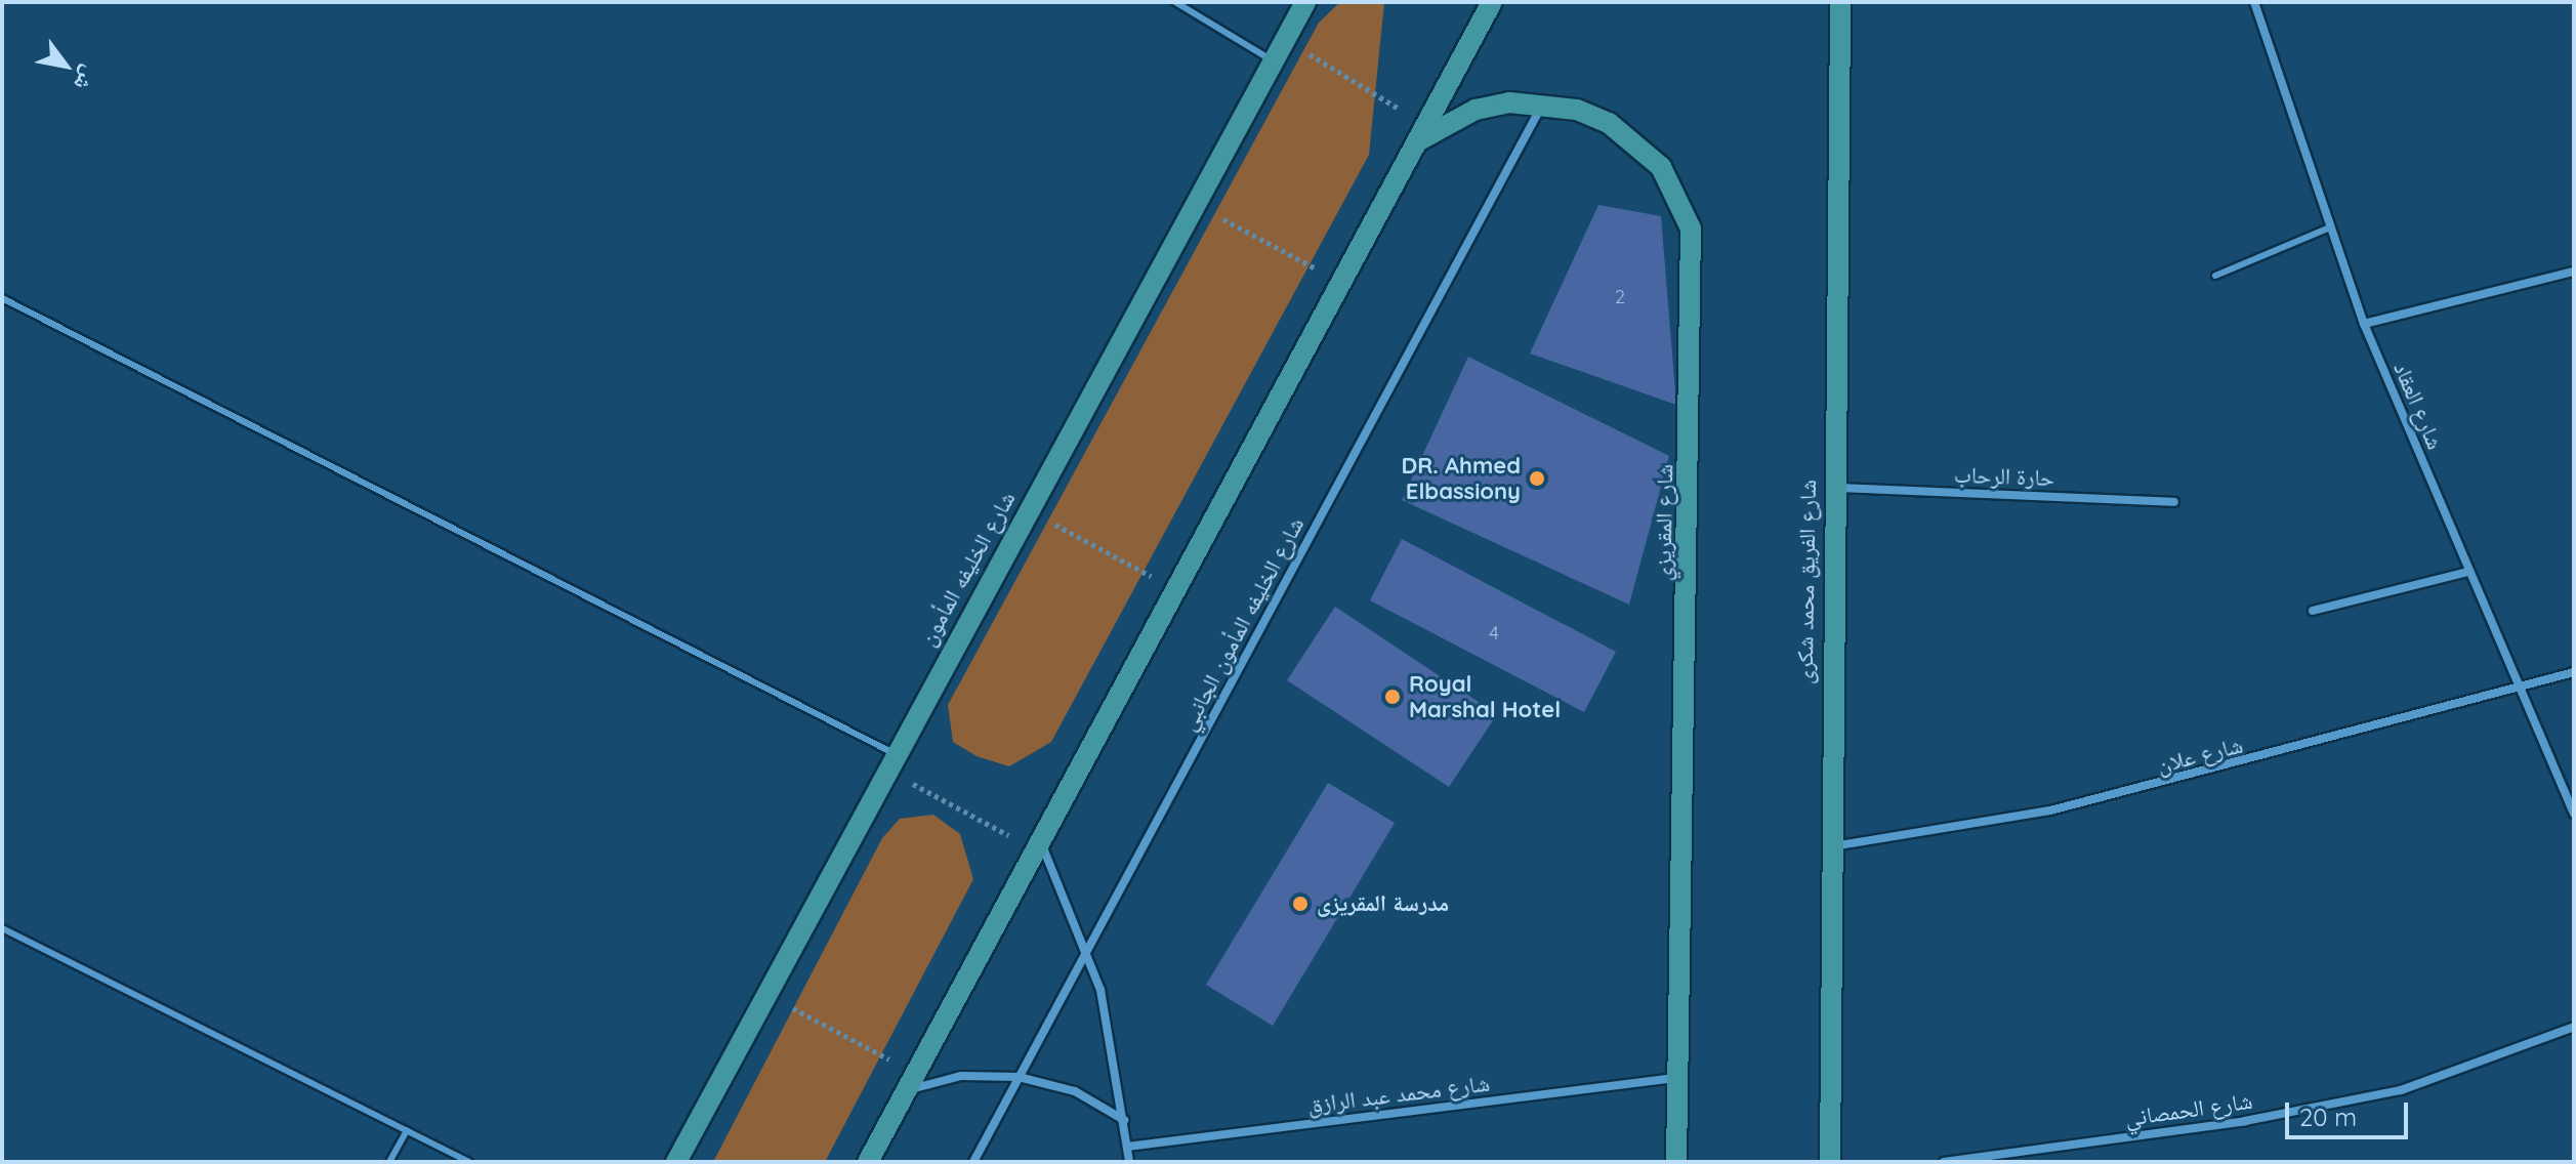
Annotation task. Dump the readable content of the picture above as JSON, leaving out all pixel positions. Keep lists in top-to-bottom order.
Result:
{
  "streets": {
    "main road": ["شارع المقريزي", "شارع الخليفه المأمون", "شارع الفريق محمد شكرى"],
    "street": [
      "شارع العقاد",
      "حارة الرحاب",
      "شارع الخليفه المأمون الجانبي",
      "شارع علان",
      "شارع محمد عبد الرازق",
      "شارع الحمصاني"
    ]
  },
  "crossings": [
    ["شارع العقاد", "شارع علان"],
    ["حارة الرحاب", "شارع الفريق محمد شكرى"],
    ["شارع المقريزي", "شارع الخليفه المأمون الجانبي"],
    ["شارع المقريزي", "شارع محمد عبد الرازق"],
    ["شارع الفريق محمد شكرى", "شارع علان"]
  ],
  "places": ["DR. Ahmed Elbassiony", "Royal Marshal Hotel", "مدرسة المقريزى"],
  "house_numbers": ["2", "4"],
  "scale_bar": "20 m",
  "north": "bottom right"
}
